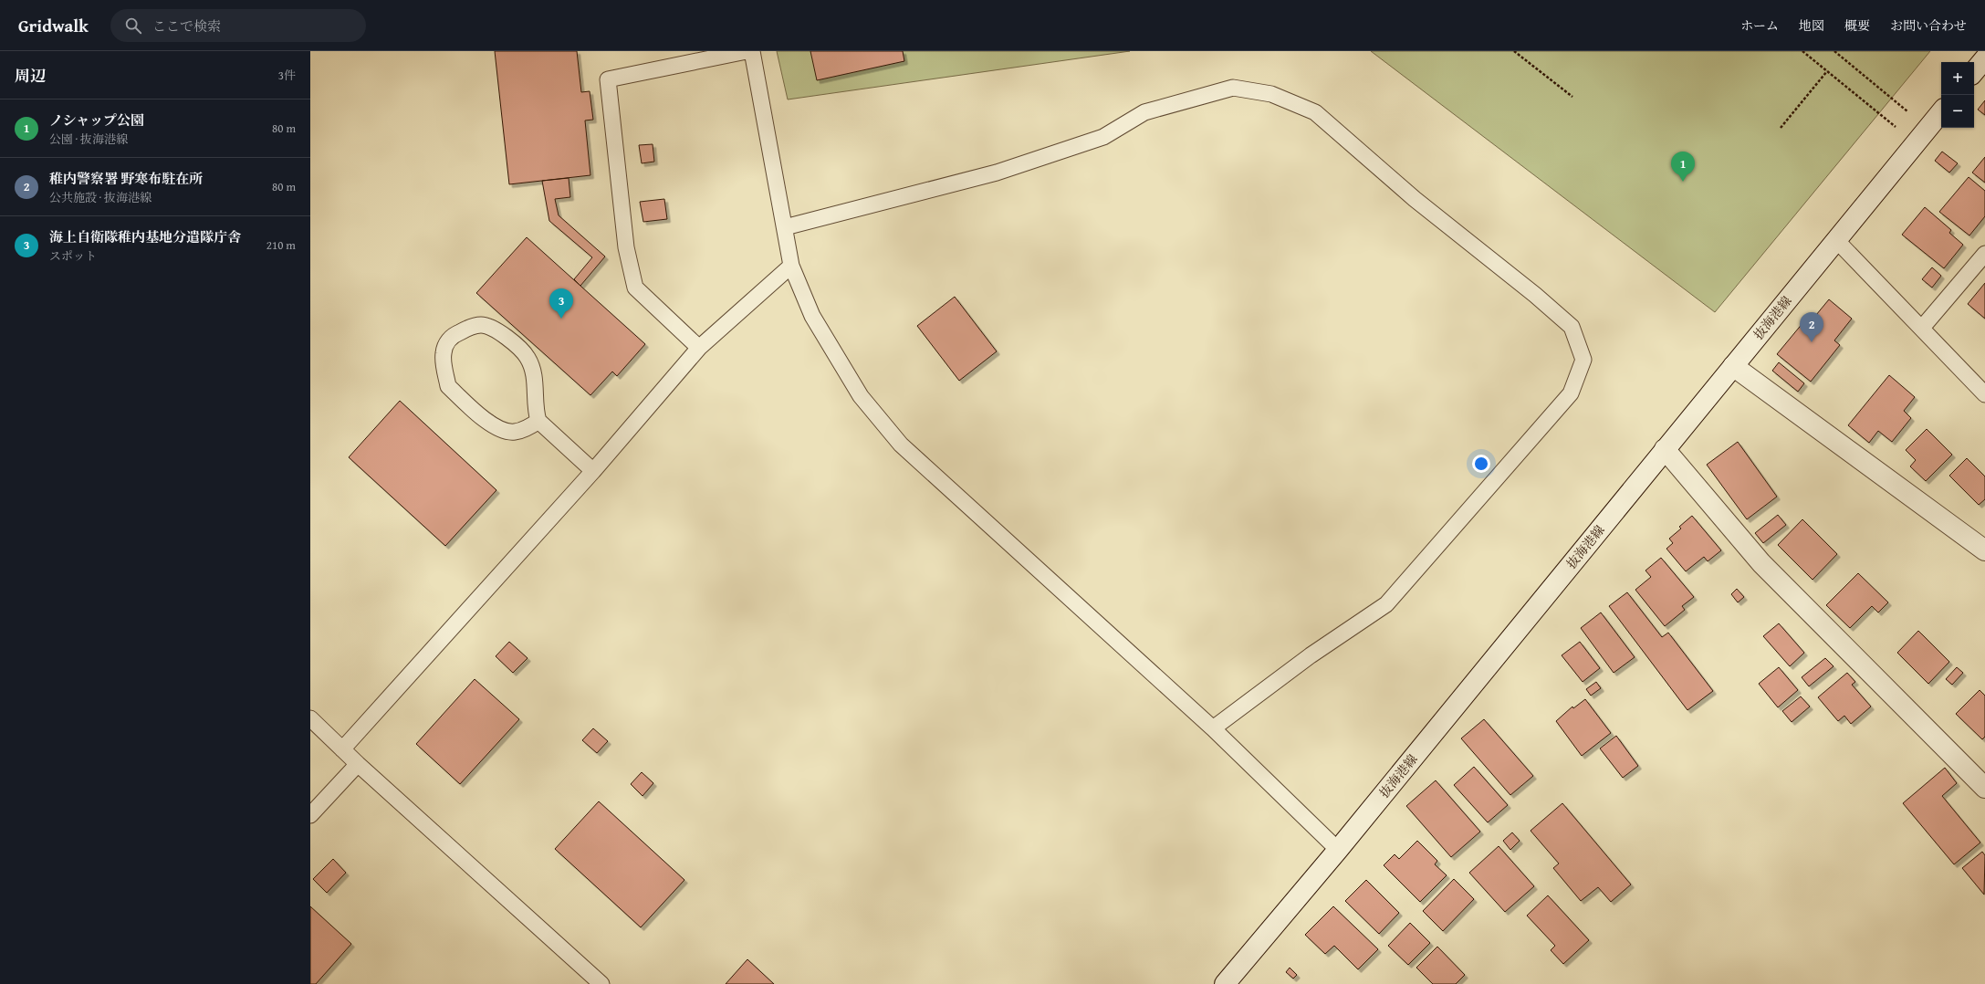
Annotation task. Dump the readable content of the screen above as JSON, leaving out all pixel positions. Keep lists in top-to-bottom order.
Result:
{
  "streets": {
    "main road": ["抜海港線"]
  },
  "page": {
    "header": "Gridwalk",
    "search": "ここで検索",
    "nav": [
      "ホーム",
      "地図",
      "概要",
      "お問い合わせ"
    ],
    "heading": ["周辺", "3件"],
    "map_buttons": ["+", "−"],
    "list": [
      {
        "mark": "1",
        "name": "ノシャップ公園",
        "note": "公園 · 抜海港線",
        "value": "80 m"
      },
      {
        "mark": "2",
        "name": "稚内警察署 野寒布駐在所",
        "note": "公共施設 · 抜海港線",
        "value": "80 m"
      },
      {
        "mark": "3",
        "name": "海上自衛隊稚内基地分遣隊庁舎",
        "note": "スポット",
        "value": "210 m"
      }
    ],
    "pins": ["1", "3", "2"]
  }
}
